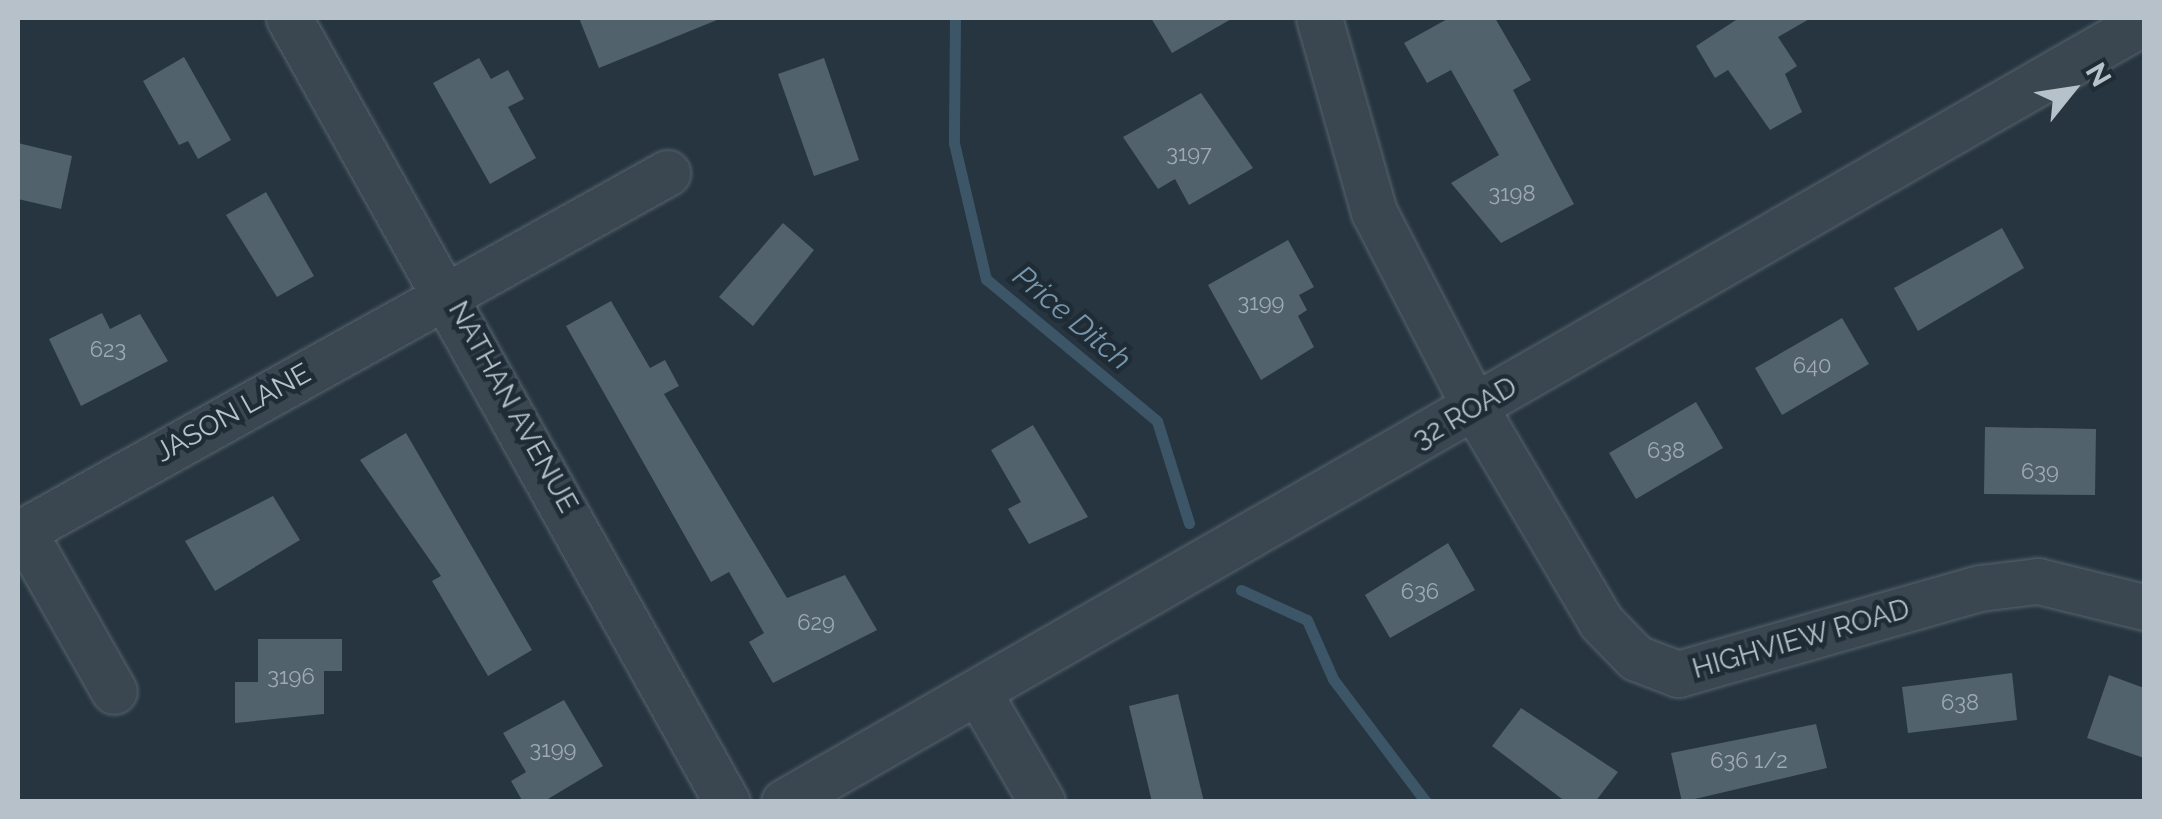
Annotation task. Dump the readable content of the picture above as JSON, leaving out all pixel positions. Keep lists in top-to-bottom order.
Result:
{
  "streets": {
    "street": [
      "NATHAN AVENUE",
      "JASON LANE",
      "32 ROAD",
      "HIGHVIEW ROAD"
    ]
  },
  "crossings": [
    ["NATHAN AVENUE", "JASON LANE"],
    ["32 ROAD", "HIGHVIEW ROAD"]
  ],
  "water": ["Price Ditch"],
  "house_numbers": [
    "3197",
    "3198",
    "3199",
    "623",
    "640",
    "638",
    "639",
    "636",
    "629",
    "3196",
    "638",
    "3199",
    "636 1/2"
  ],
  "north": "top right"
}
